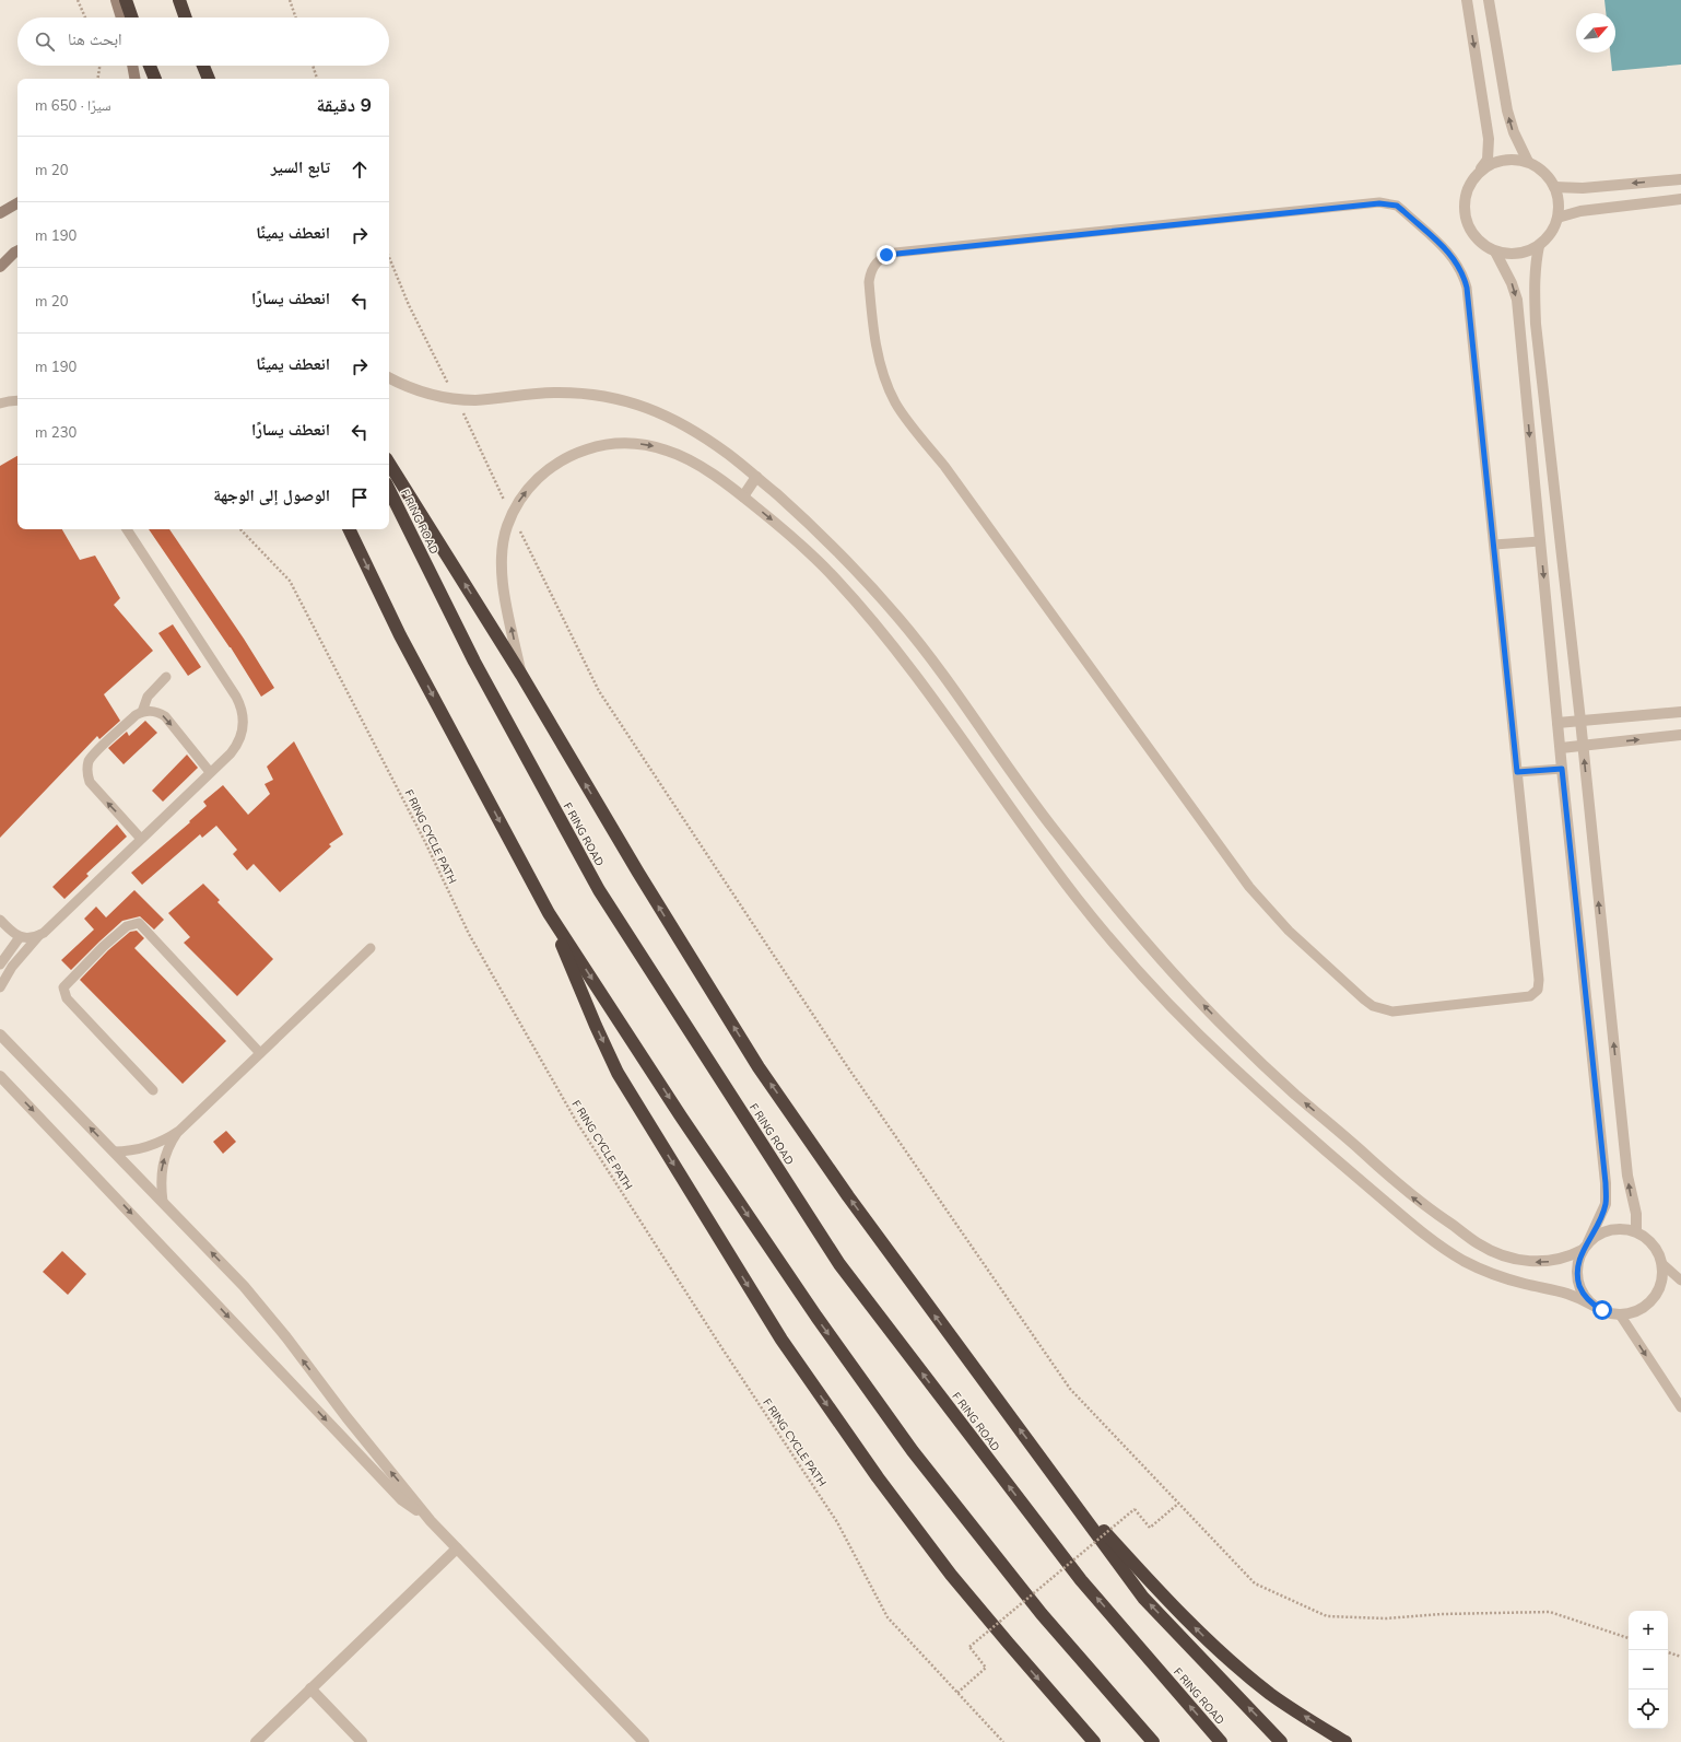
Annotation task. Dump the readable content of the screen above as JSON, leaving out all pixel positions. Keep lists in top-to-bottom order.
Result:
{
  "streets": {
    "highway": ["F RING ROAD"],
    "path": ["F RING CYCLE PATH"]
  },
  "north": "top right",
  "page": {
    "search": "ابحث هنا",
    "heading": ["9 دقيقة", "سيرًا · 650 m"],
    "list": [
      ["تابع السير", "20 m"],
      ["انعطف يمينًا", "190 m"],
      ["انعطف يسارًا", "20 m"],
      ["انعطف يمينًا", "190 m"],
      ["انعطف يسارًا", "230 m"],
      "الوصول إلى الوجهة"
    ],
    "map_buttons": ["+", "−"]
  }
}
